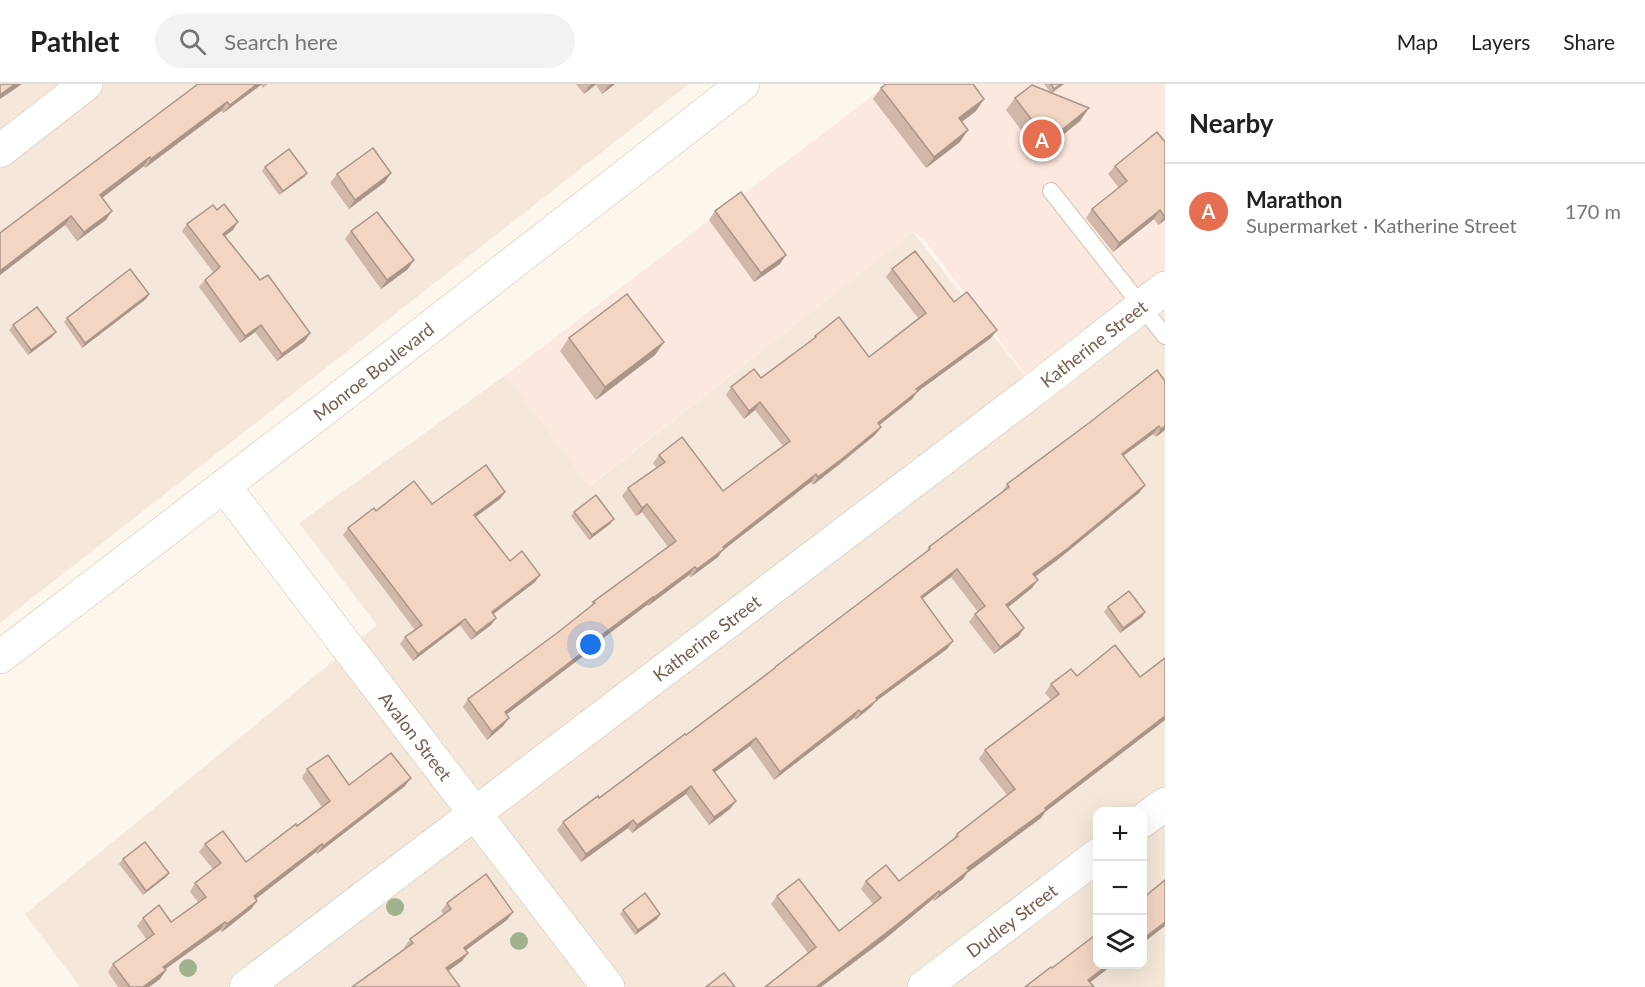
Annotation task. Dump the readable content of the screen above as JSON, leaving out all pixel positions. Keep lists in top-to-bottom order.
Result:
{
  "streets": {
    "street": [
      "Katherine Street",
      "Monroe Boulevard",
      "Avalon Street",
      "Dudley Street"
    ]
  },
  "crossings": [
    ["Katherine Street", "Avalon Street"],
    ["Monroe Boulevard", "Avalon Street"]
  ],
  "page": {
    "header": "Pathlet",
    "search": "Search here",
    "nav": ["Map", "Layers", "Share"],
    "heading": "Nearby",
    "pins": "A",
    "list": [
      {
        "mark": "A",
        "name": "Marathon",
        "note": "Supermarket · Katherine Street",
        "value": "170 m"
      }
    ],
    "map_buttons": ["+", "−"]
  }
}
